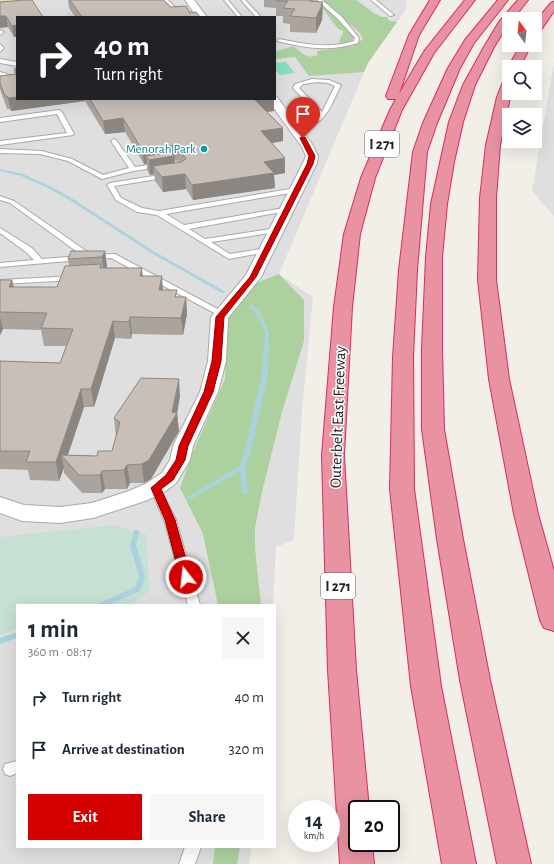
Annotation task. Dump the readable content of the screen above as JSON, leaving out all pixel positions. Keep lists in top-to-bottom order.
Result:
{
  "streets": {
    "highway": ["I 271", "Outerbelt East Freeway"]
  },
  "places": ["Menorah Park"],
  "north": "top",
  "page": {
    "turn": ["40 m", "Turn right"],
    "heading": ["1 min", "360 m · 08:17"],
    "list": [
      {
        "name": "Turn right",
        "value": "40 m"
      },
      {
        "name": "Arrive at destination",
        "value": "320 m"
      }
    ],
    "buttons": ["Exit", "Share"],
    "speed": "14 km/h",
    "limit": "20"
  }
}
